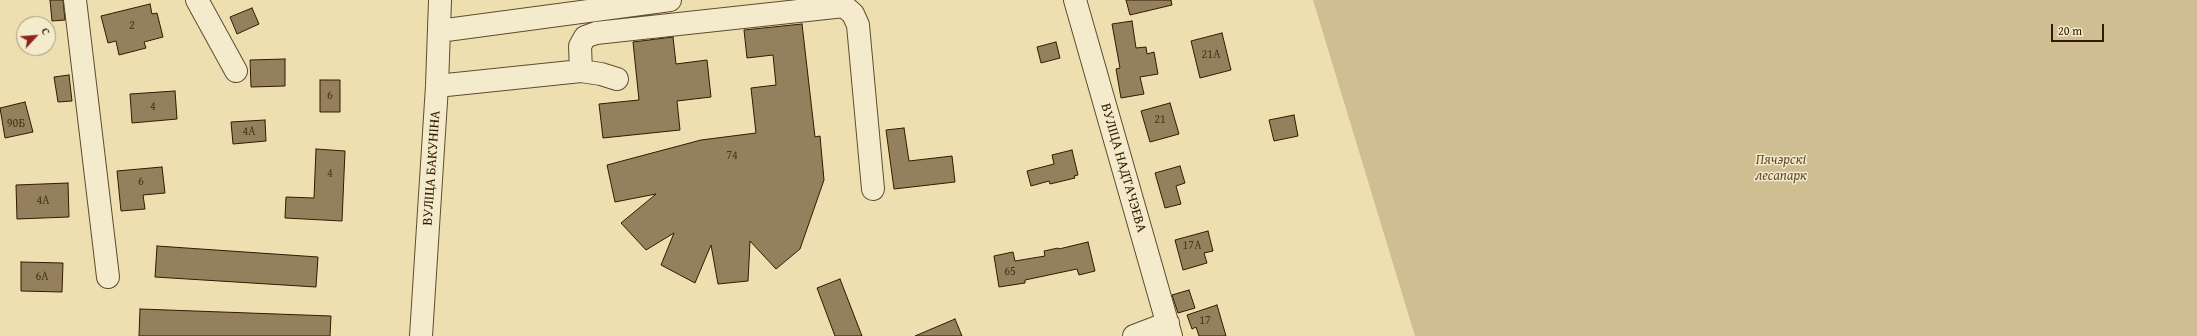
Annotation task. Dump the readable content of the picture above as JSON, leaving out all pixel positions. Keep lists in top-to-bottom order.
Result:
{
  "streets": {
    "street": ["ВУЛІЦА БАКУНІНА", "ВУЛІЦА НАДТАЧЭЕВА"]
  },
  "parks": ["Пячэрскі лесапарк"],
  "house_numbers": [
    "2",
    "21А",
    "6",
    "4",
    "21",
    "90Б",
    "4А",
    "74",
    "4",
    "6",
    "4А",
    "17А",
    "65",
    "6А",
    "17"
  ],
  "scale_bar": "20 m",
  "north": "top right"
}
